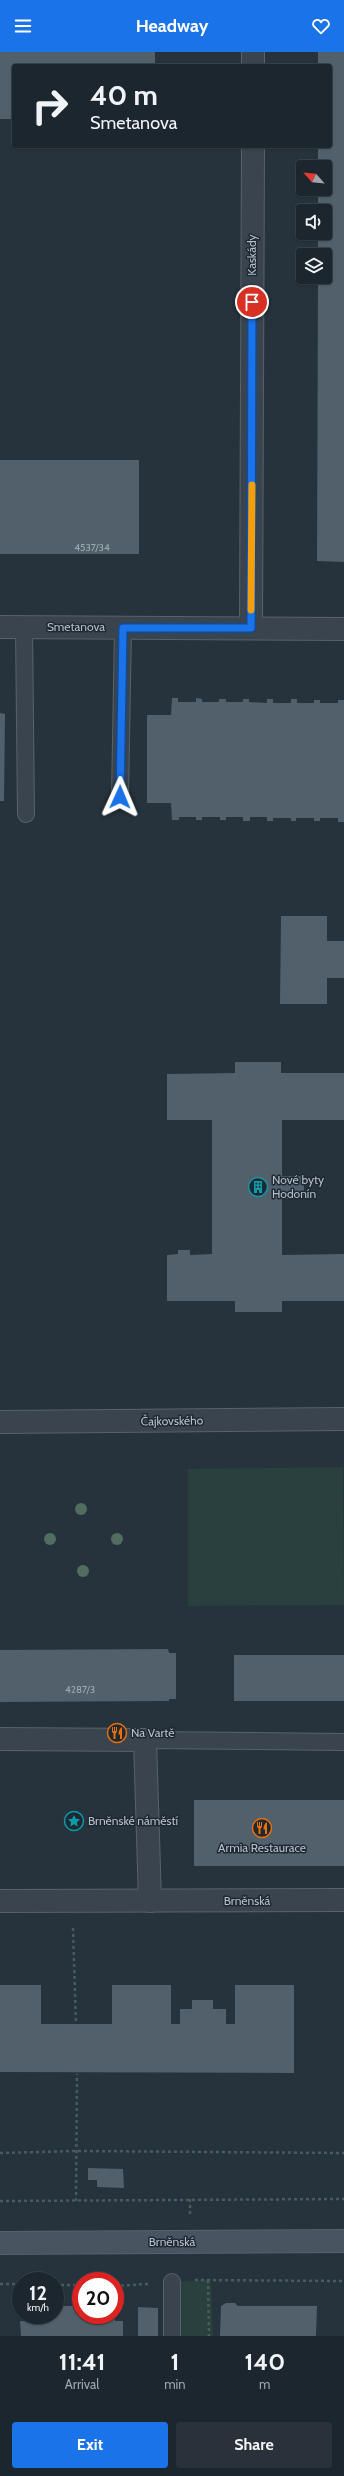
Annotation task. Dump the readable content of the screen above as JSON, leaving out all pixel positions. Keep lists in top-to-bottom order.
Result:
{
  "streets": {
    "main road": ["Brněnská"],
    "street": ["Kaskády", "Smetanova", "Čajkovského"]
  },
  "crossings": [
    ["Kaskády", "Smetanova"]
  ],
  "places": {
    "building": ["Nové byty Hodonín"],
    "restaurant": ["Na Vartě", "Armia Restaurace"],
    "place": ["Brněnské náměstí"]
  },
  "house_numbers": ["4537/34", "4287/3"],
  "north": "top left",
  "page": {
    "header": "Headway",
    "turn": ["40 m", "Smetanova"],
    "speed": "12 km/h",
    "limit": "20",
    "eta": [
      "11:41",
      "Arrival",
      "1",
      "min",
      "140",
      "m"
    ],
    "buttons": ["Exit", "Share"]
  }
}
